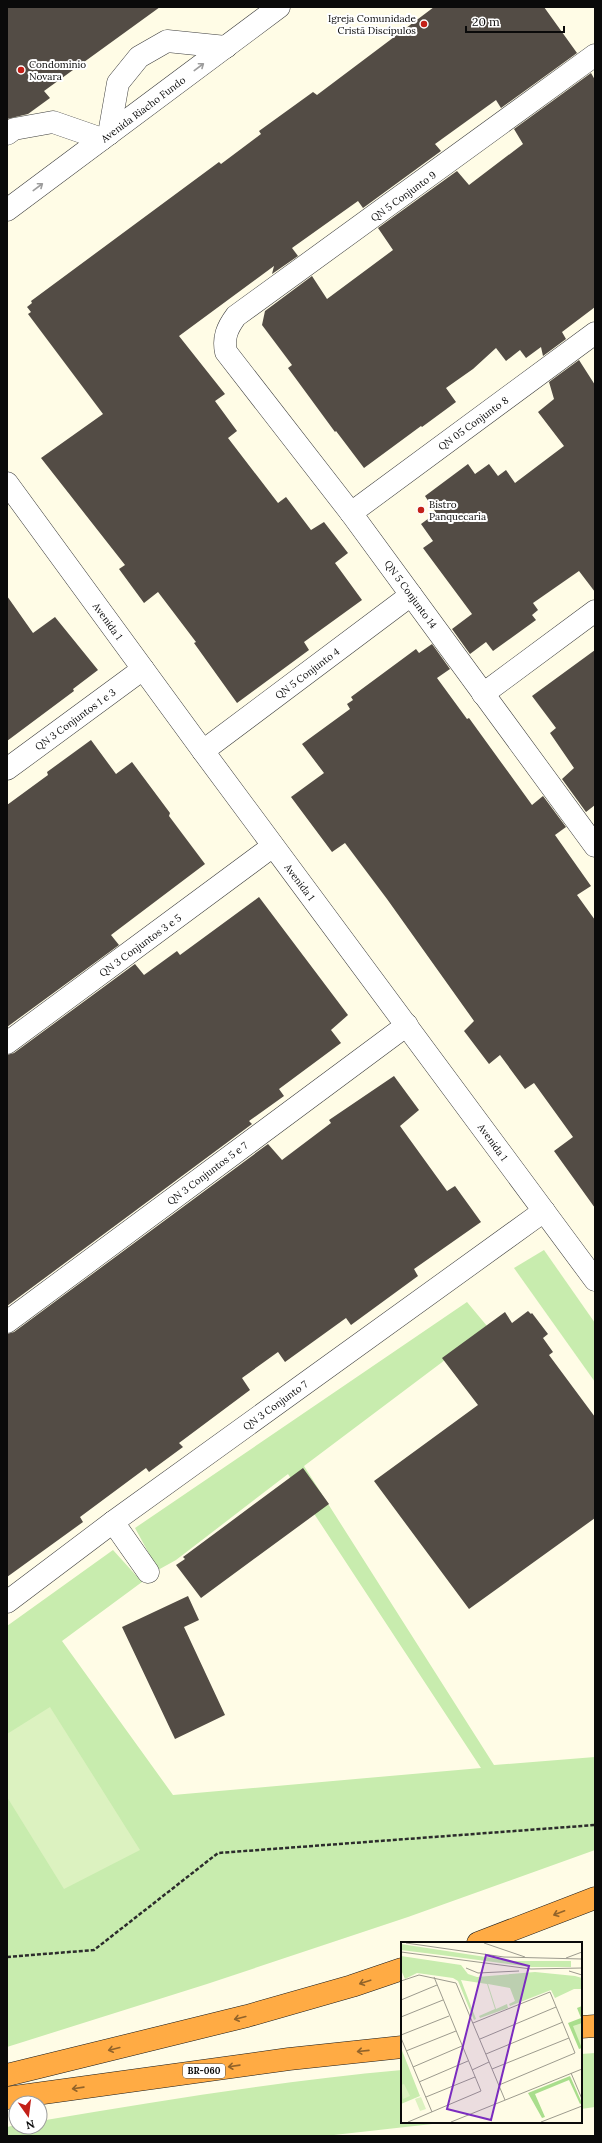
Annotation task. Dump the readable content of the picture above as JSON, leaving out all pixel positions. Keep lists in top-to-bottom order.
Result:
{
  "streets": {
    "highway": ["BR-060"],
    "street": [
      "Avenida Riacho Fundo",
      "QN 5 Conjunto 9",
      "QN 05 Conjunto 8",
      "QN 5 Conjunto 14",
      "Avenida 1",
      "QN 5 Conjunto 4",
      "QN 3 Conjuntos 1 e 3",
      "QN 3 Conjuntos 3 e 5",
      "QN 3 Conjuntos 5 e 7",
      "QN 3 Conjunto 7"
    ]
  },
  "crossings": [
    ["QN 5 Conjunto 9", "QN 5 Conjunto 14"],
    ["QN 05 Conjunto 8", "QN 5 Conjunto 14"],
    ["QN 5 Conjunto 14", "QN 5 Conjunto 4"],
    ["Avenida 1", "QN 5 Conjunto 4"],
    ["Avenida 1", "QN 3 Conjuntos 1 e 3"],
    ["Avenida 1", "QN 3 Conjuntos 3 e 5"],
    ["Avenida 1", "QN 3 Conjuntos 5 e 7"],
    ["Avenida 1", "QN 3 Conjunto 7"]
  ],
  "one_way": ["Avenida Riacho Fundo"],
  "places": ["Igreja Comunidade Cristã Discípulos", "Condominio Novara", "Bistro Panquecaria"],
  "scale_bar": "20 m",
  "north": "bottom"
}
